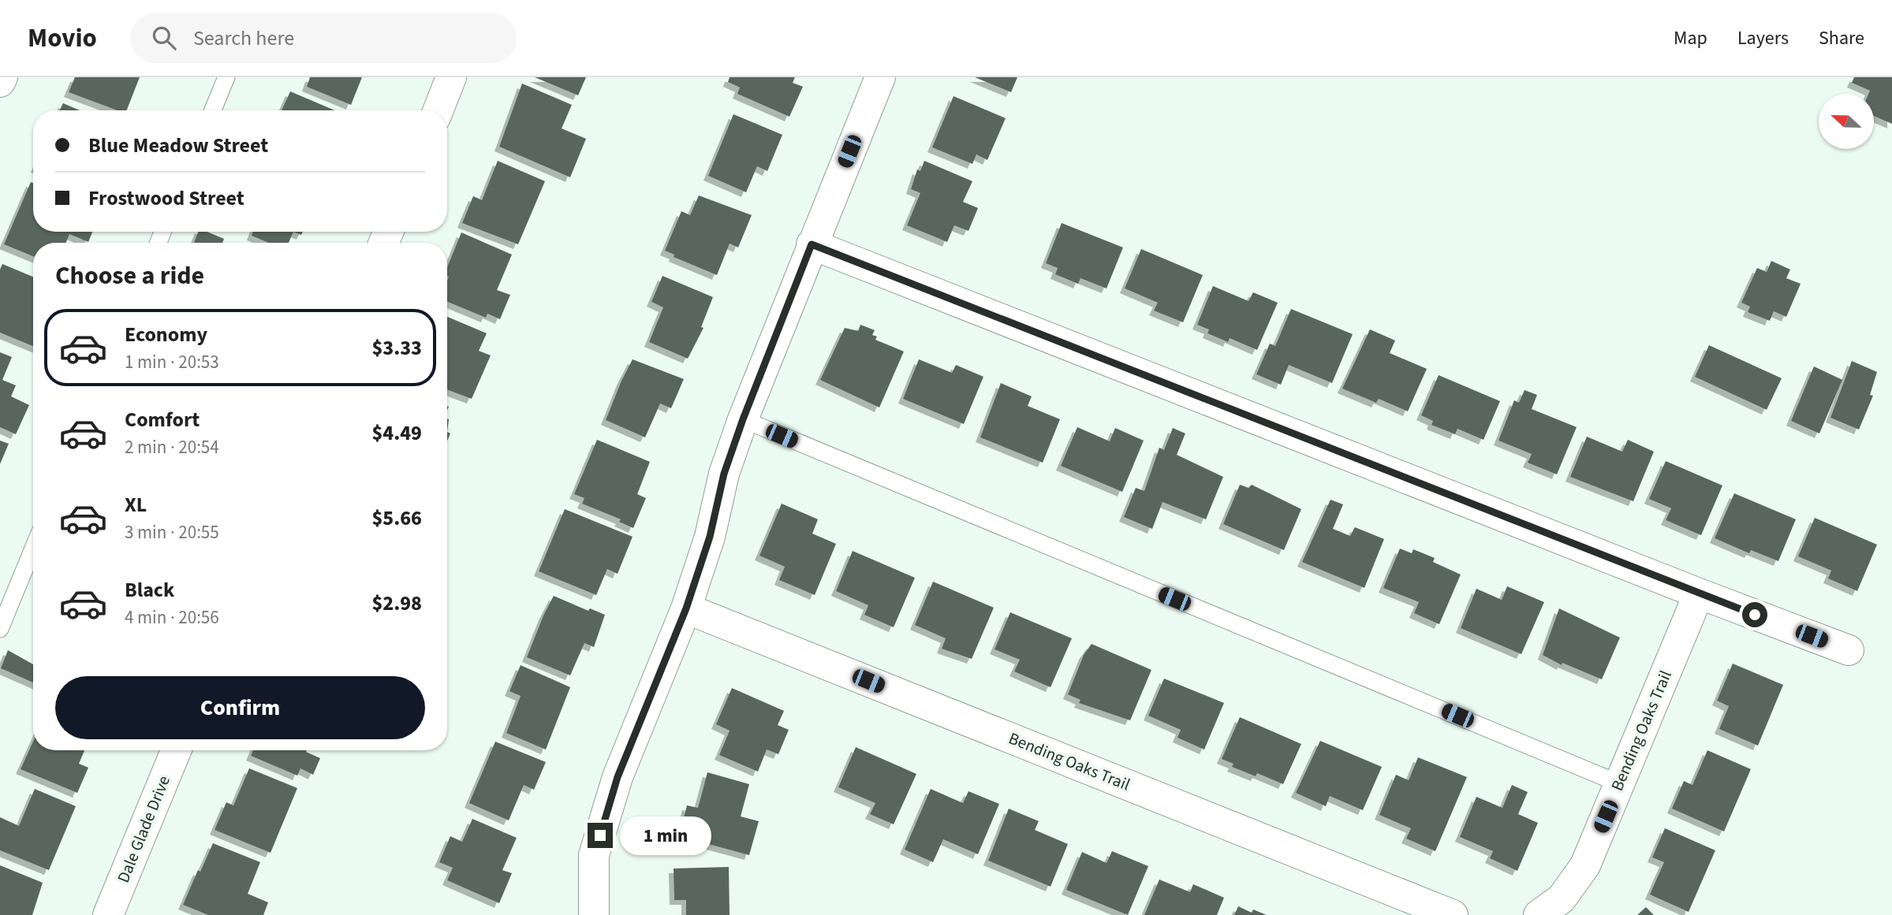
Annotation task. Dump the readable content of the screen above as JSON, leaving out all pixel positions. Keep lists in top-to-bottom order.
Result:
{
  "streets": {
    "street": ["Bending Oaks Trail", "Dale Glade Drive"]
  },
  "north": "left",
  "page": {
    "header": "Movio",
    "search": "Search here",
    "nav": ["Map", "Layers", "Share"],
    "banner": ["Blue Meadow Street", "Frostwood Street"],
    "heading": "Choose a ride",
    "list": [
      {
        "name": "Economy",
        "note": "1 min · 20:53",
        "value": "$3.33"
      },
      {
        "name": "Comfort",
        "note": "2 min · 20:54",
        "value": "$4.49"
      },
      {
        "name": "XL",
        "note": "3 min · 20:55",
        "value": "$5.66"
      },
      {
        "name": "Black",
        "note": "4 min · 20:56",
        "value": "$2.98"
      }
    ],
    "buttons": "Confirm",
    "bubble": "1 min"
  }
}
